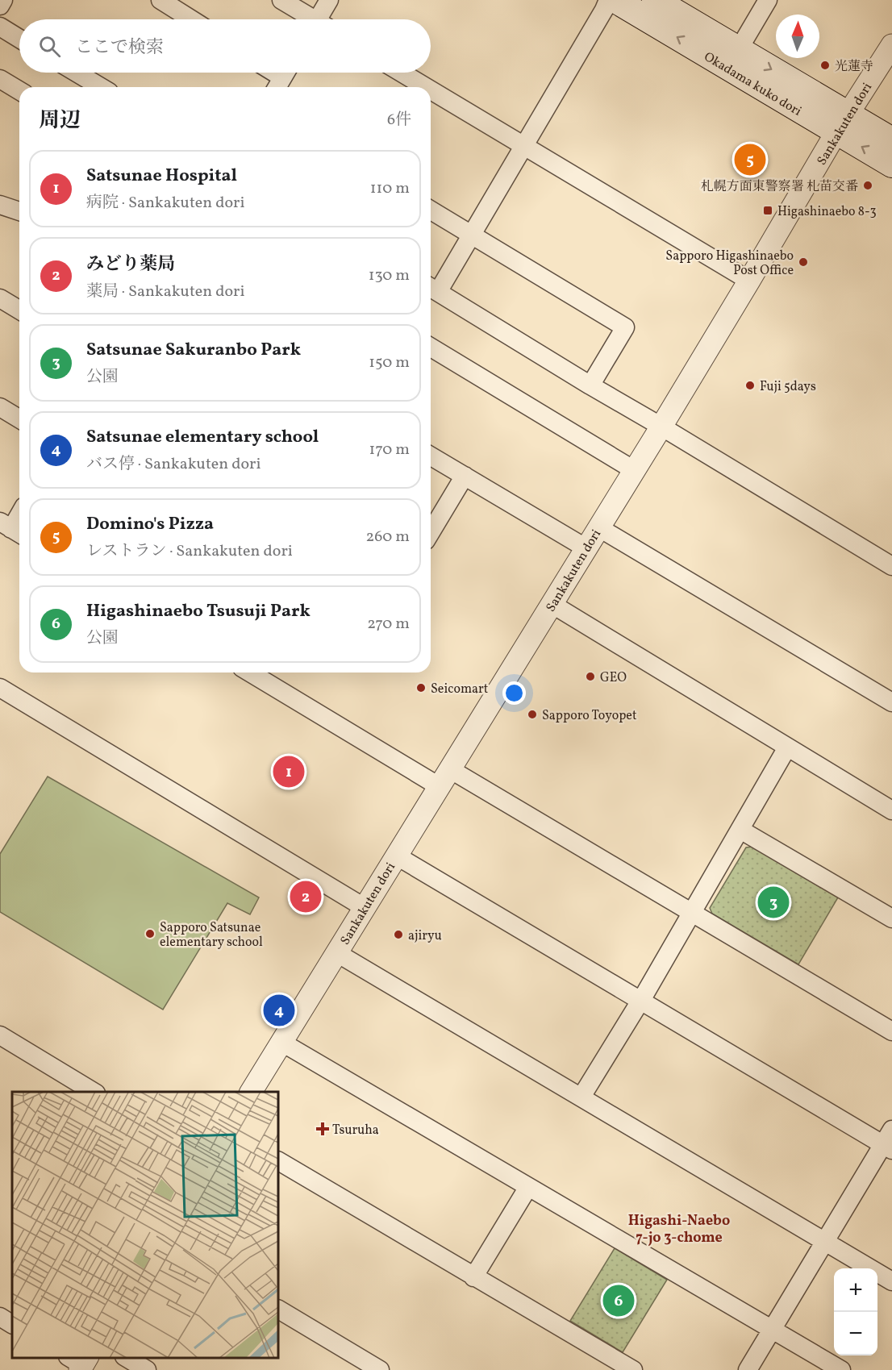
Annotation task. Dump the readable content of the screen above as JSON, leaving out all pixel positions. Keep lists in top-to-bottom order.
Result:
{
  "streets": {
    "main road": ["Okadama kuko dori"],
    "street": ["Sankakuten dori"]
  },
  "crossings": [
    ["Okadama kuko dori", "Sankakuten dori"]
  ],
  "districts": ["Higashi-Naebo 7-jo 3-chome"],
  "places": {
    "other": [
      "光蓮寺",
      "札幌方面東警察署 札苗交番",
      "Sapporo Higashinaebo Post Office",
      "Fuji 5days",
      "GEO",
      "Seicomart",
      "Sapporo Toyopet",
      "Sapporo Satsunae elementary school",
      "ajiryu"
    ],
    "transit": ["Higashinaebo 8-3"],
    "health": ["Tsuruha"]
  },
  "north": "top",
  "page": {
    "search": "ここで検索",
    "heading": ["周辺", "6件"],
    "pins": [
      "5",
      "1",
      "2",
      "3",
      "4",
      "6"
    ],
    "list": [
      {
        "mark": "1",
        "name": "Satsunae Hospital",
        "note": "病院 · Sankakuten dori",
        "value": "110 m"
      },
      {
        "mark": "2",
        "name": "みどり薬局",
        "note": "薬局 · Sankakuten dori",
        "value": "130 m"
      },
      {
        "mark": "3",
        "name": "Satsunae Sakuranbo Park",
        "note": "公園",
        "value": "150 m"
      },
      {
        "mark": "4",
        "name": "Satsunae elementary school",
        "note": "バス停 · Sankakuten dori",
        "value": "170 m"
      },
      {
        "mark": "5",
        "name": "Domino's Pizza",
        "note": "レストラン · Sankakuten dori",
        "value": "260 m"
      },
      {
        "mark": "6",
        "name": "Higashinaebo Tsusuji Park",
        "note": "公園",
        "value": "270 m"
      }
    ],
    "map_buttons": ["+", "−"]
  }
}
